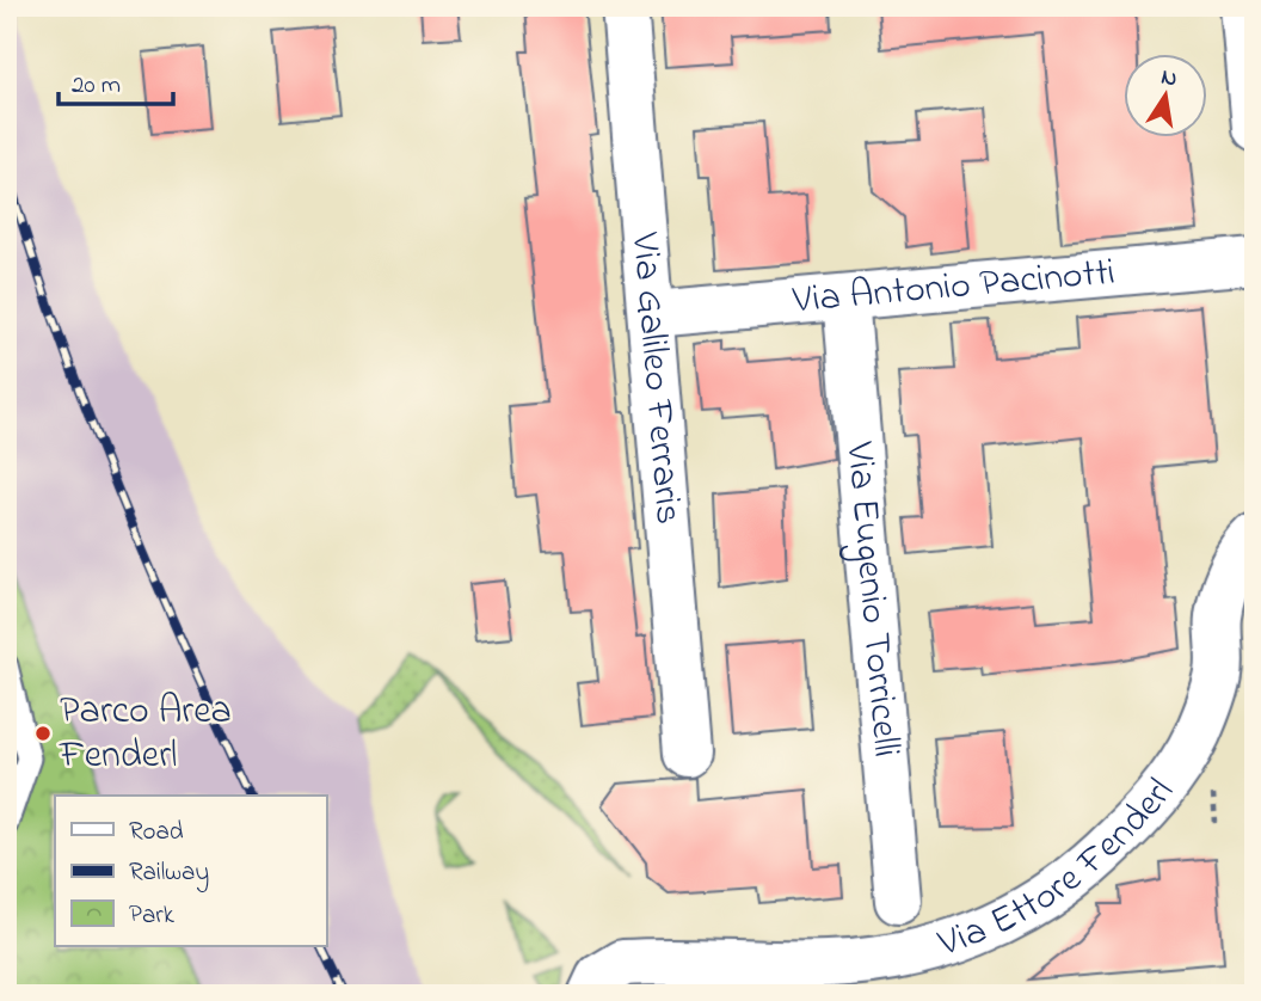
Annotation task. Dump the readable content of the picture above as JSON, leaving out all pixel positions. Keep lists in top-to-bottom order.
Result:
{
  "streets": {
    "street": [
      "Via Antonio Pacinotti",
      "Via Galileo Ferraris",
      "Via Eugenio Torricelli",
      "Via Ettore Fenderl"
    ]
  },
  "crossings": [
    ["Via Antonio Pacinotti", "Via Galileo Ferraris"],
    ["Via Antonio Pacinotti", "Via Eugenio Torricelli"]
  ],
  "places": ["Parco Area Fenderl"],
  "legend": ["Road", "Railway", "Park"],
  "scale_bar": "20 m",
  "north": "top"
}
